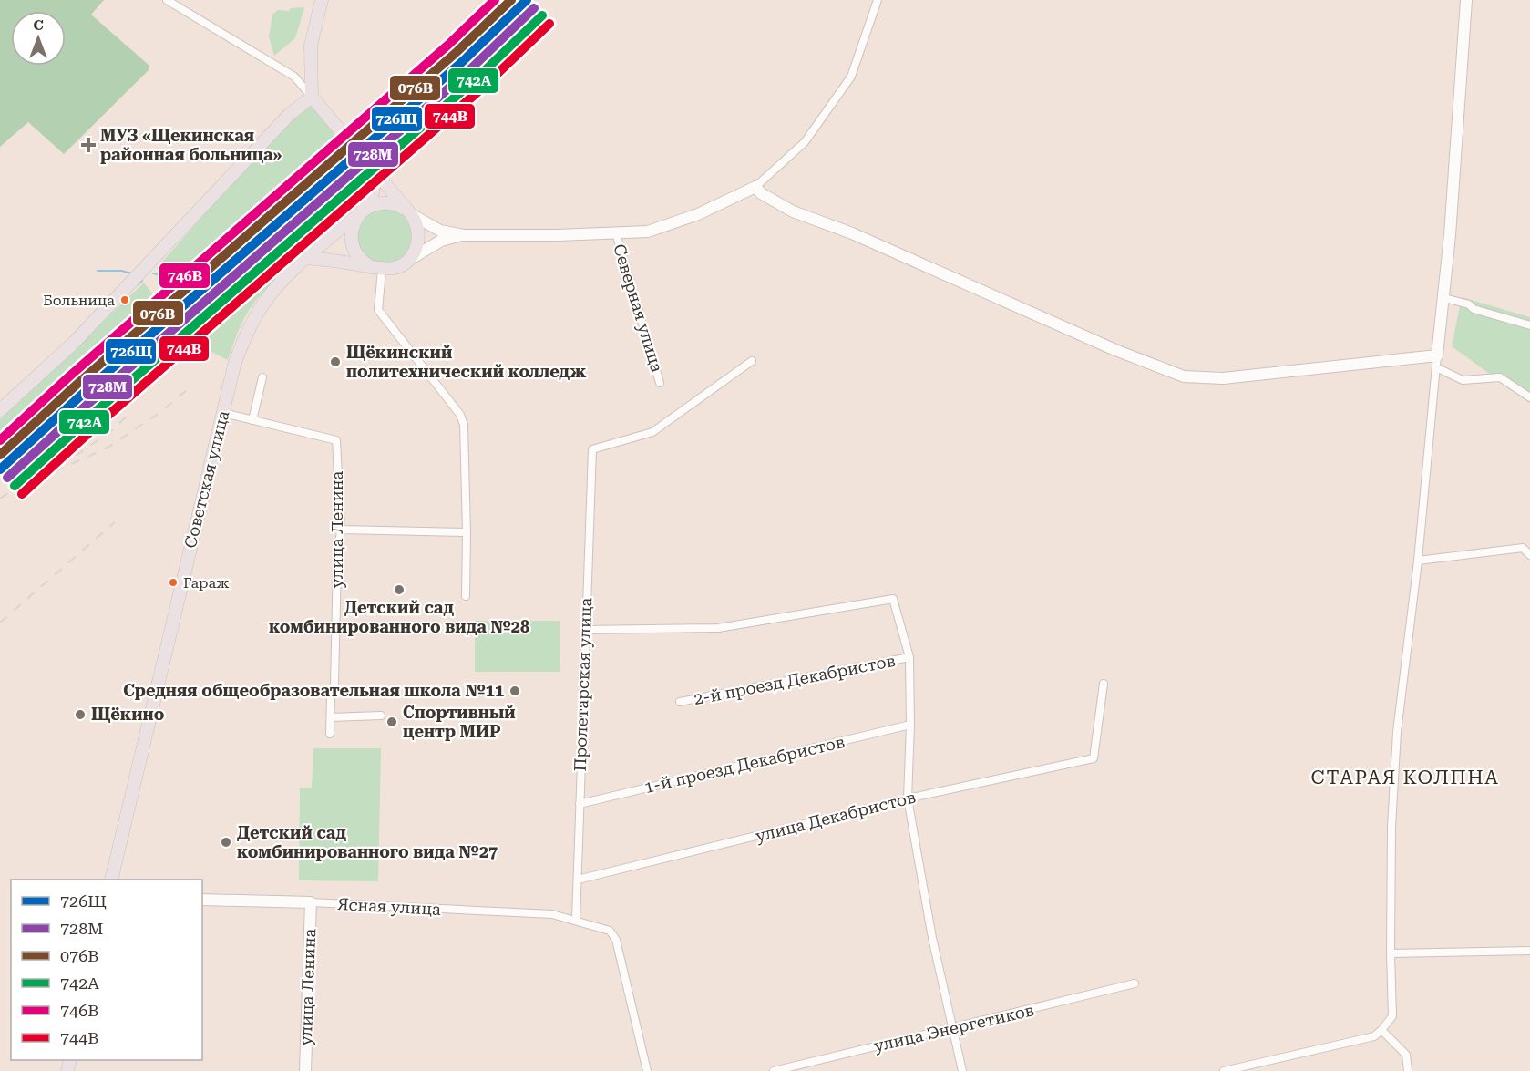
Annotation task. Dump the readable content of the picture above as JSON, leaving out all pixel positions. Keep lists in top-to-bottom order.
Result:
{
  "streets": {
    "main road": ["Советская улица"],
    "street": [
      "Северная улица",
      "улица Ленина",
      "2-й проезд Декабристов",
      "Пролетарская улица",
      "1-й проезд Декабристов",
      "улица Декабристов",
      "Ясная улица",
      "улица Энергетиков"
    ]
  },
  "crossings": [
    ["Советская улица", "улица Ленина"],
    ["улица Ленина", "Ясная улица"],
    ["Пролетарская улица", "1-й проезд Декабристов"],
    ["Пролетарская улица", "улица Декабристов"],
    ["Пролетарская улица", "Ясная улица"]
  ],
  "districts": ["СТАРАЯ КОЛПНА"],
  "places": {
    "health": ["МУЗ «Щекинская районная больница»"],
    "other": [
      "Больница",
      "Щёкинский политехнический колледж",
      "Гараж",
      "Детский сад комбинированного вида №28",
      "Средняя общеобразовательная школа №11",
      "Щёкино",
      "Спортивный центр МИР",
      "Детский сад комбинированного вида №27"
    ]
  },
  "lines": [
    "transit line 726Щ",
    "transit line 076В",
    "transit line 746В",
    "transit line 728М",
    "transit line 742А",
    "transit line 744В"
  ],
  "legend": [
    "726Щ",
    "728М",
    "076В",
    "742А",
    "746В",
    "744В"
  ],
  "north": "top"
}
